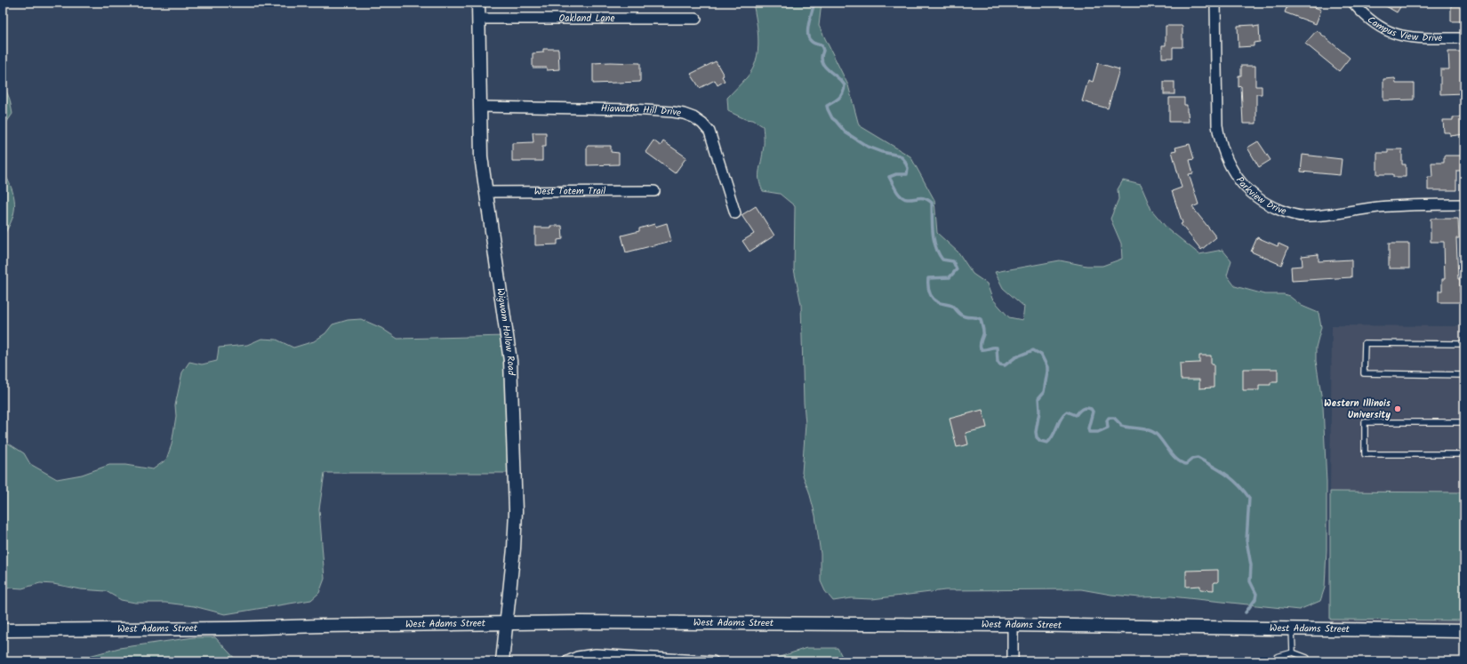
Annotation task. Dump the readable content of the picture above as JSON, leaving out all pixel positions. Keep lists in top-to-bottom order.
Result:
{
  "streets": {
    "street": [
      "Oakland Lane",
      "Campus View Drive",
      "Hiawatha Hill Drive",
      "West Totem Trail",
      "Parkview Drive",
      "Wigwam Hollow Road",
      "West Adams Street"
    ]
  },
  "crossings": [
    ["Oakland Lane", "Wigwam Hollow Road"],
    ["Hiawatha Hill Drive", "Wigwam Hollow Road"],
    ["West Totem Trail", "Wigwam Hollow Road"],
    ["Wigwam Hollow Road", "West Adams Street"]
  ],
  "places": ["Western Illinois University"]
}
